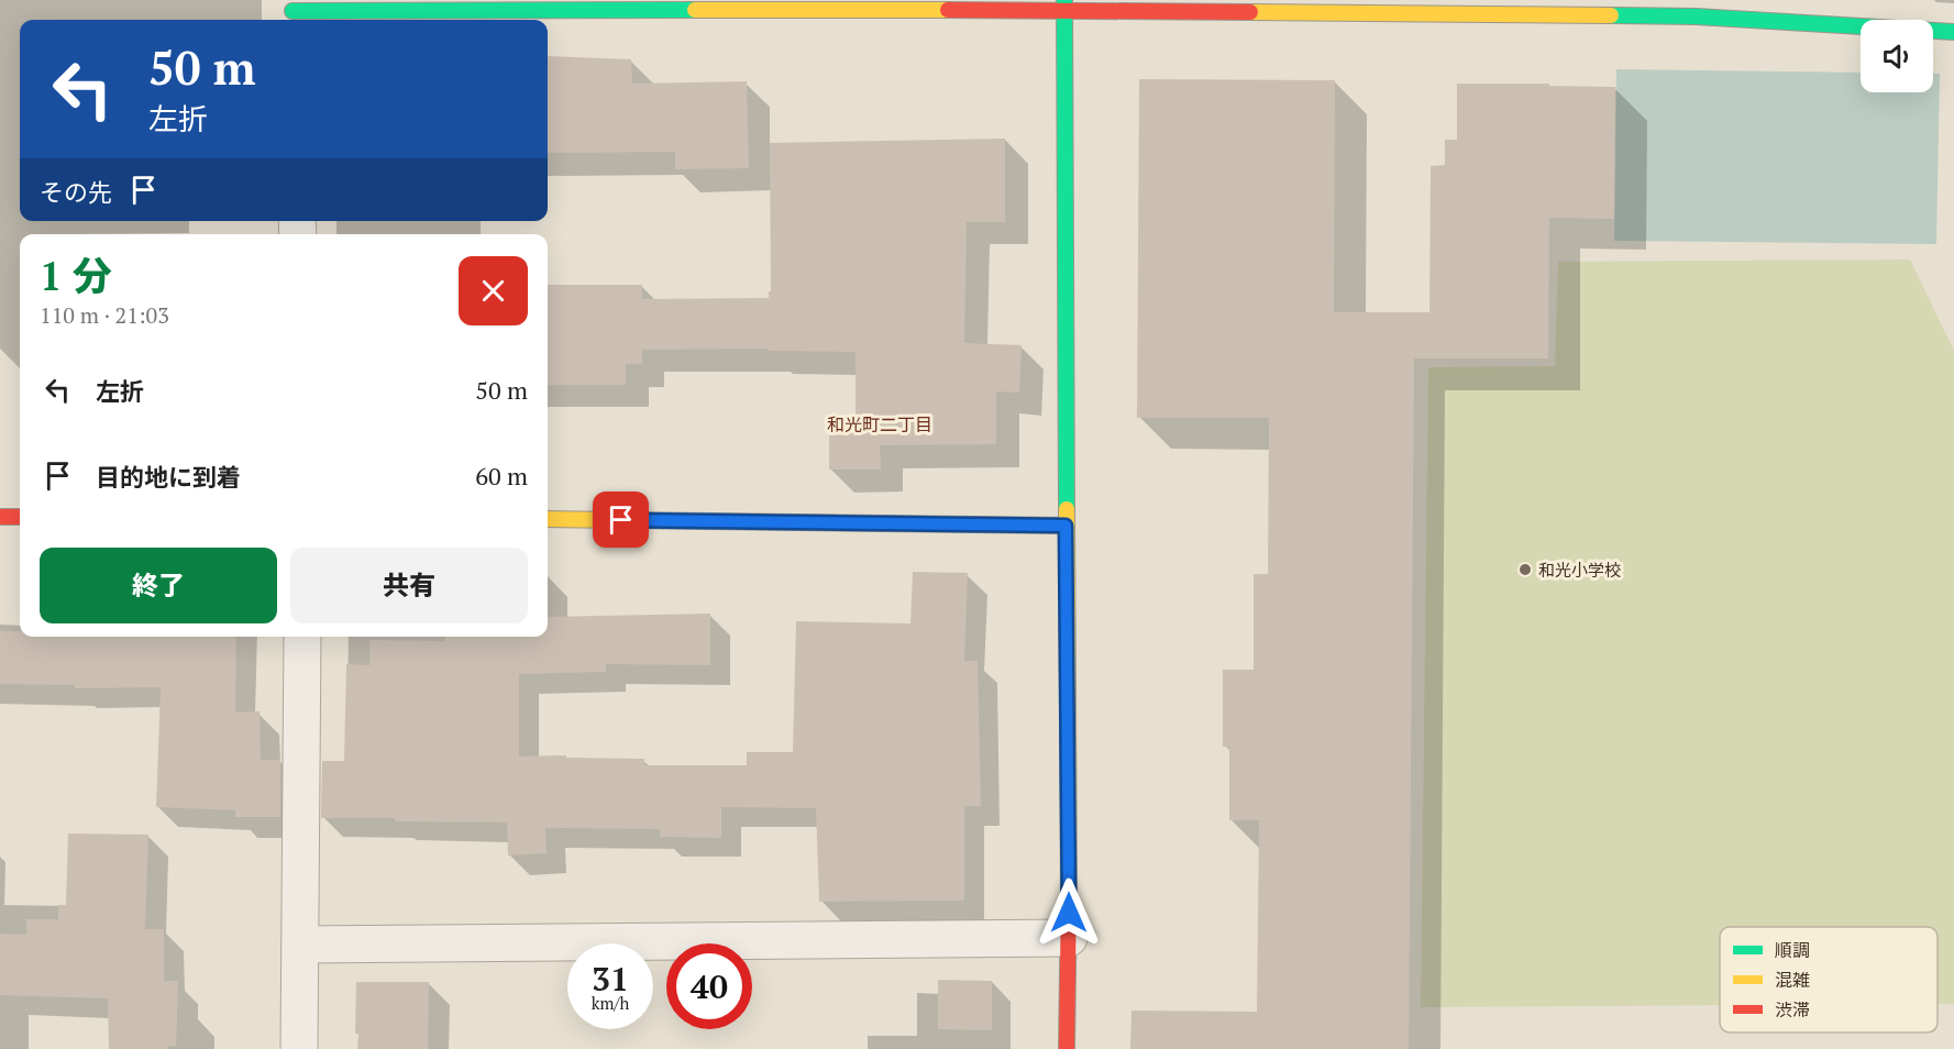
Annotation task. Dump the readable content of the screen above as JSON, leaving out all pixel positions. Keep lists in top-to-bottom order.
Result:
{
  "districts": ["和光町二丁目"],
  "places": ["和光小学校"],
  "legend": ["順調", "混雑", "渋滞"],
  "page": {
    "turn": ["50 m", "左折"],
    "then": "その先",
    "heading": ["1 分", "110 m · 21:03"],
    "list": [
      {
        "name": "左折",
        "value": "50 m"
      },
      {
        "name": "目的地に到着",
        "value": "60 m"
      }
    ],
    "buttons": ["終了", "共有"],
    "speed": "31 km/h",
    "limit": "40"
  }
}
